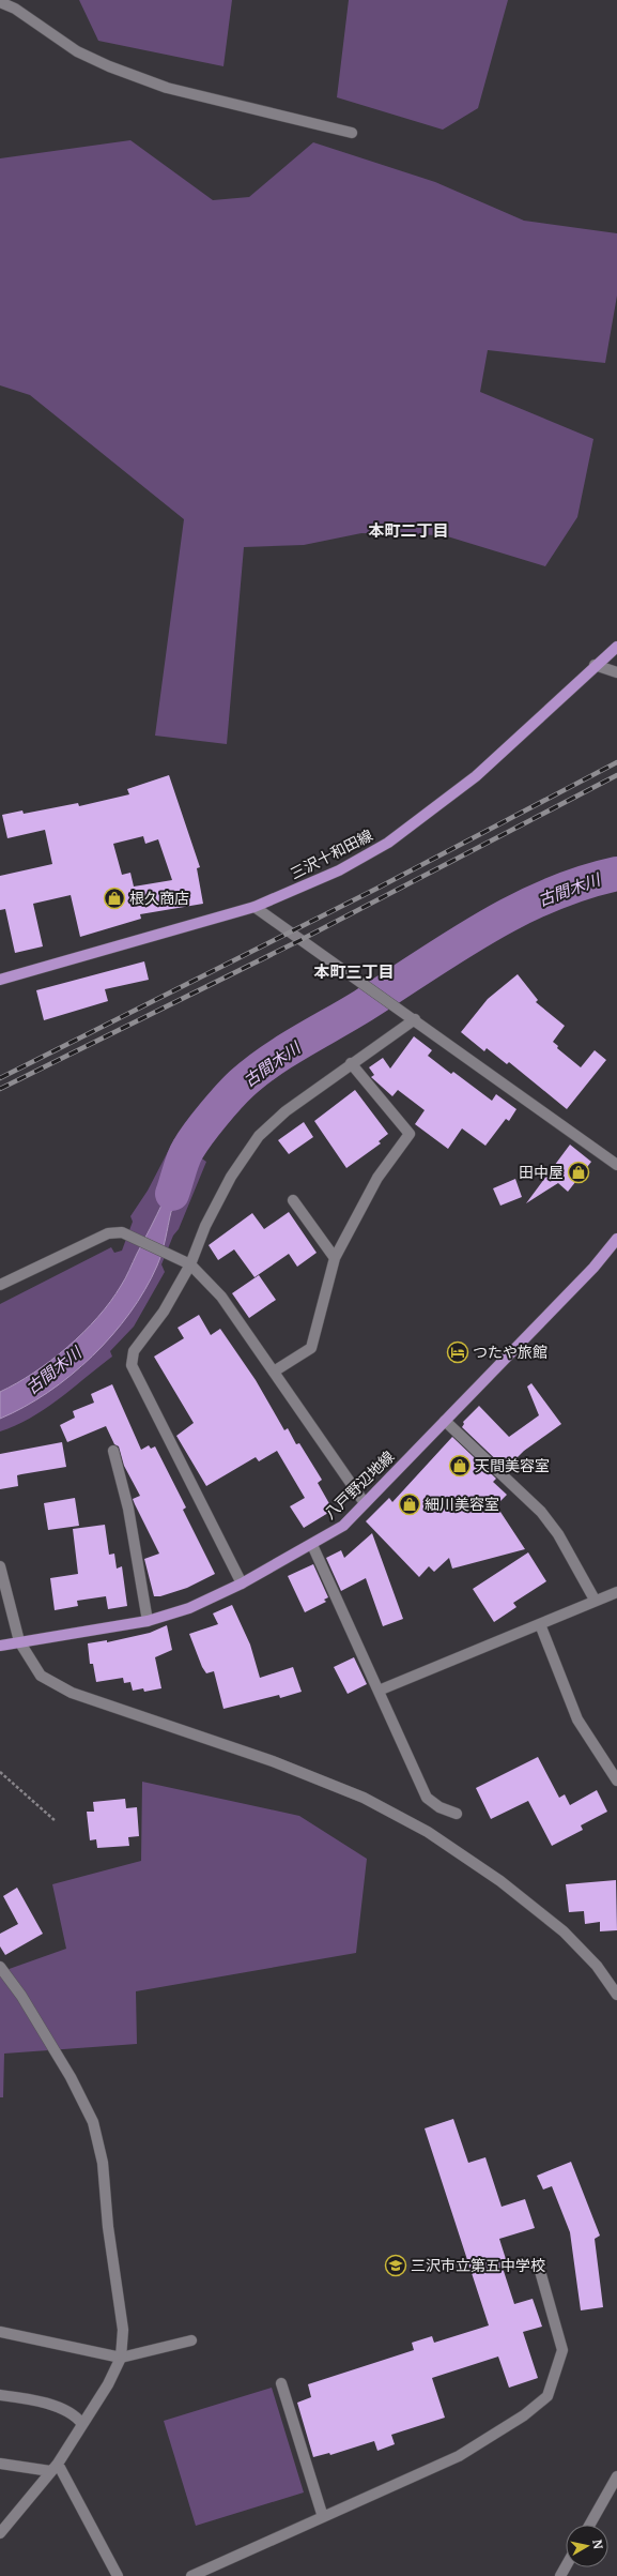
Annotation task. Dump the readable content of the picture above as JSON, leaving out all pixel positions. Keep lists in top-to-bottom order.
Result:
{
  "streets": {
    "main road": ["三沢十和田線", "八戸野辺地線"]
  },
  "districts": ["本町二丁目", "本町三丁目"],
  "water": ["古間木川"],
  "places": {
    "shop": [
      "根久商店",
      "田中屋",
      "天間美容室",
      "細川美容室"
    ],
    "hotel": ["つたや旅館"],
    "school or university": ["三沢市立第五中学校"]
  },
  "north": "right"
}
